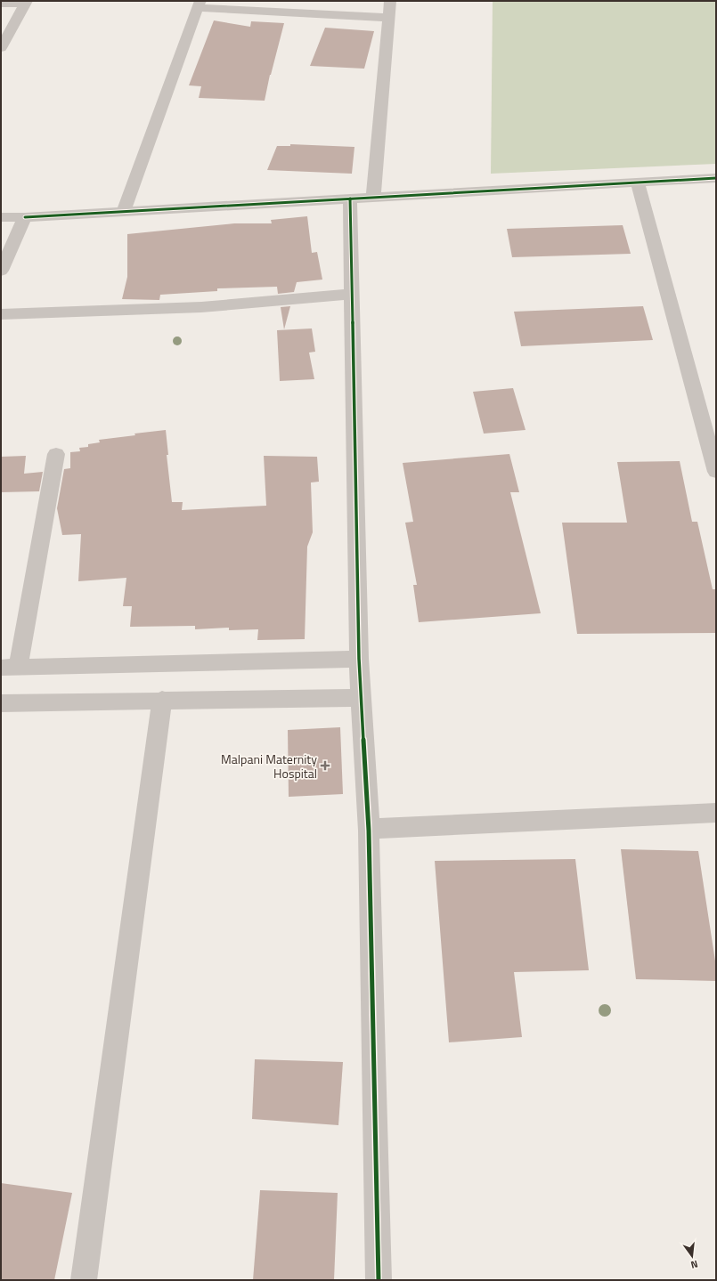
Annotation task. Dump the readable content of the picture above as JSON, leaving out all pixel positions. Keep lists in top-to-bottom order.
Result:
{
  "places": {
    "health": ["Malpani Maternity Hospital"]
  },
  "north": "bottom"
}
